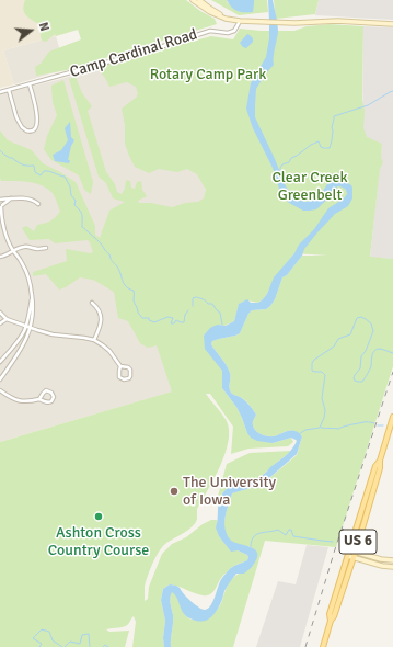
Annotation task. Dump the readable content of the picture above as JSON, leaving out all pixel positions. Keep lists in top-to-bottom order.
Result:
{
  "streets": {
    "main road": ["US 6"],
    "street": ["Camp Cardinal Road"]
  },
  "parks": ["Rotary Camp Park", "Clear Creek Greenbelt"],
  "places": ["The University of Iowa", "Ashton Cross Country Course"],
  "north": "right"
}
